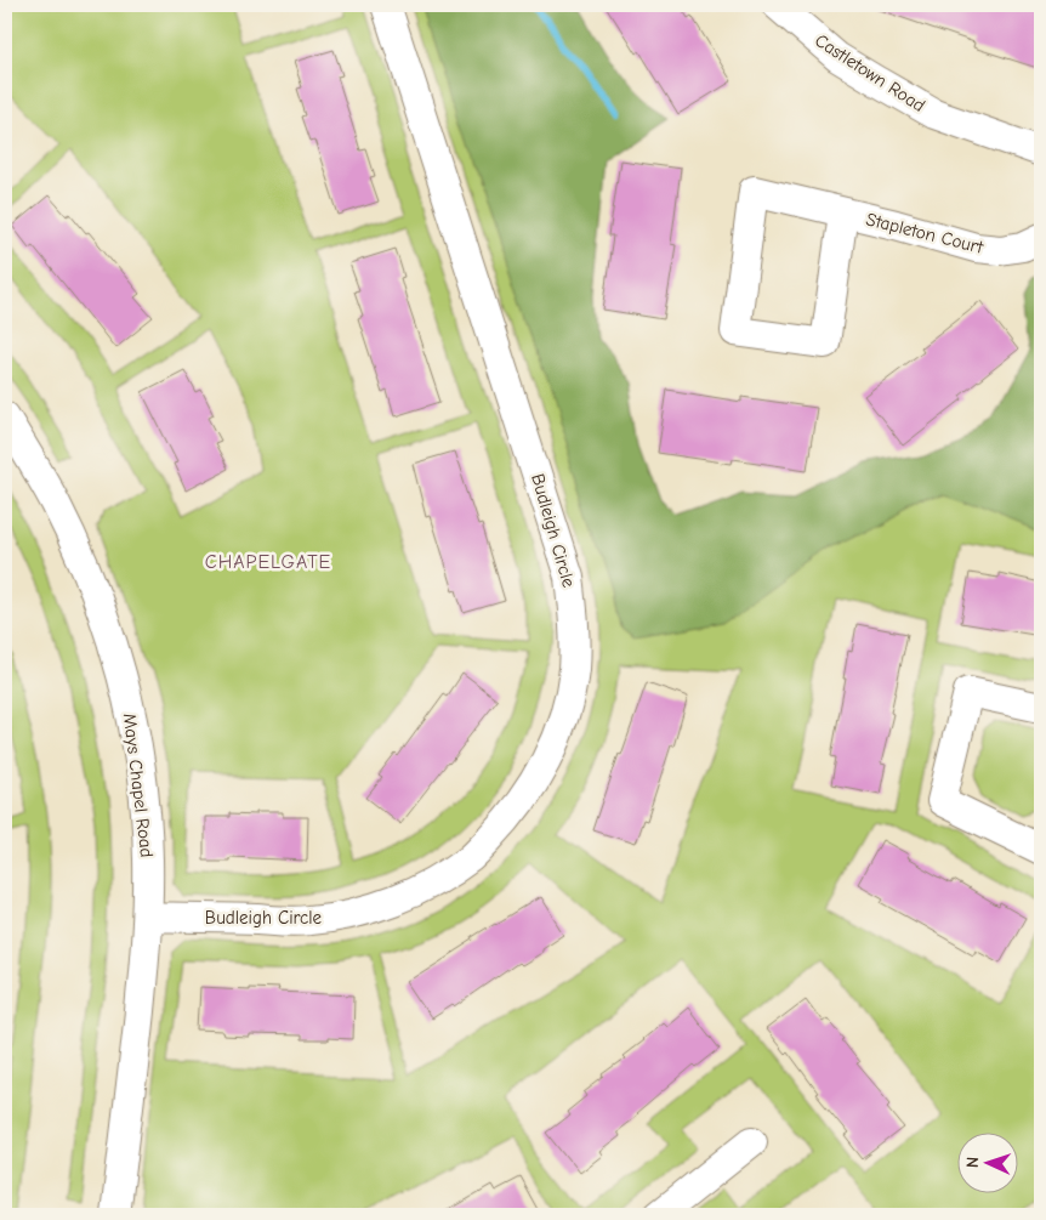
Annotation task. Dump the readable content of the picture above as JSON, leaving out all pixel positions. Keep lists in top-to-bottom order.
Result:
{
  "streets": {
    "street": [
      "Castletown Road",
      "Stapleton Court",
      "Budleigh Circle",
      "Mays Chapel Road"
    ]
  },
  "crossings": [
    ["Budleigh Circle", "Mays Chapel Road"]
  ],
  "districts": ["CHAPELGATE"],
  "north": "left"
}
